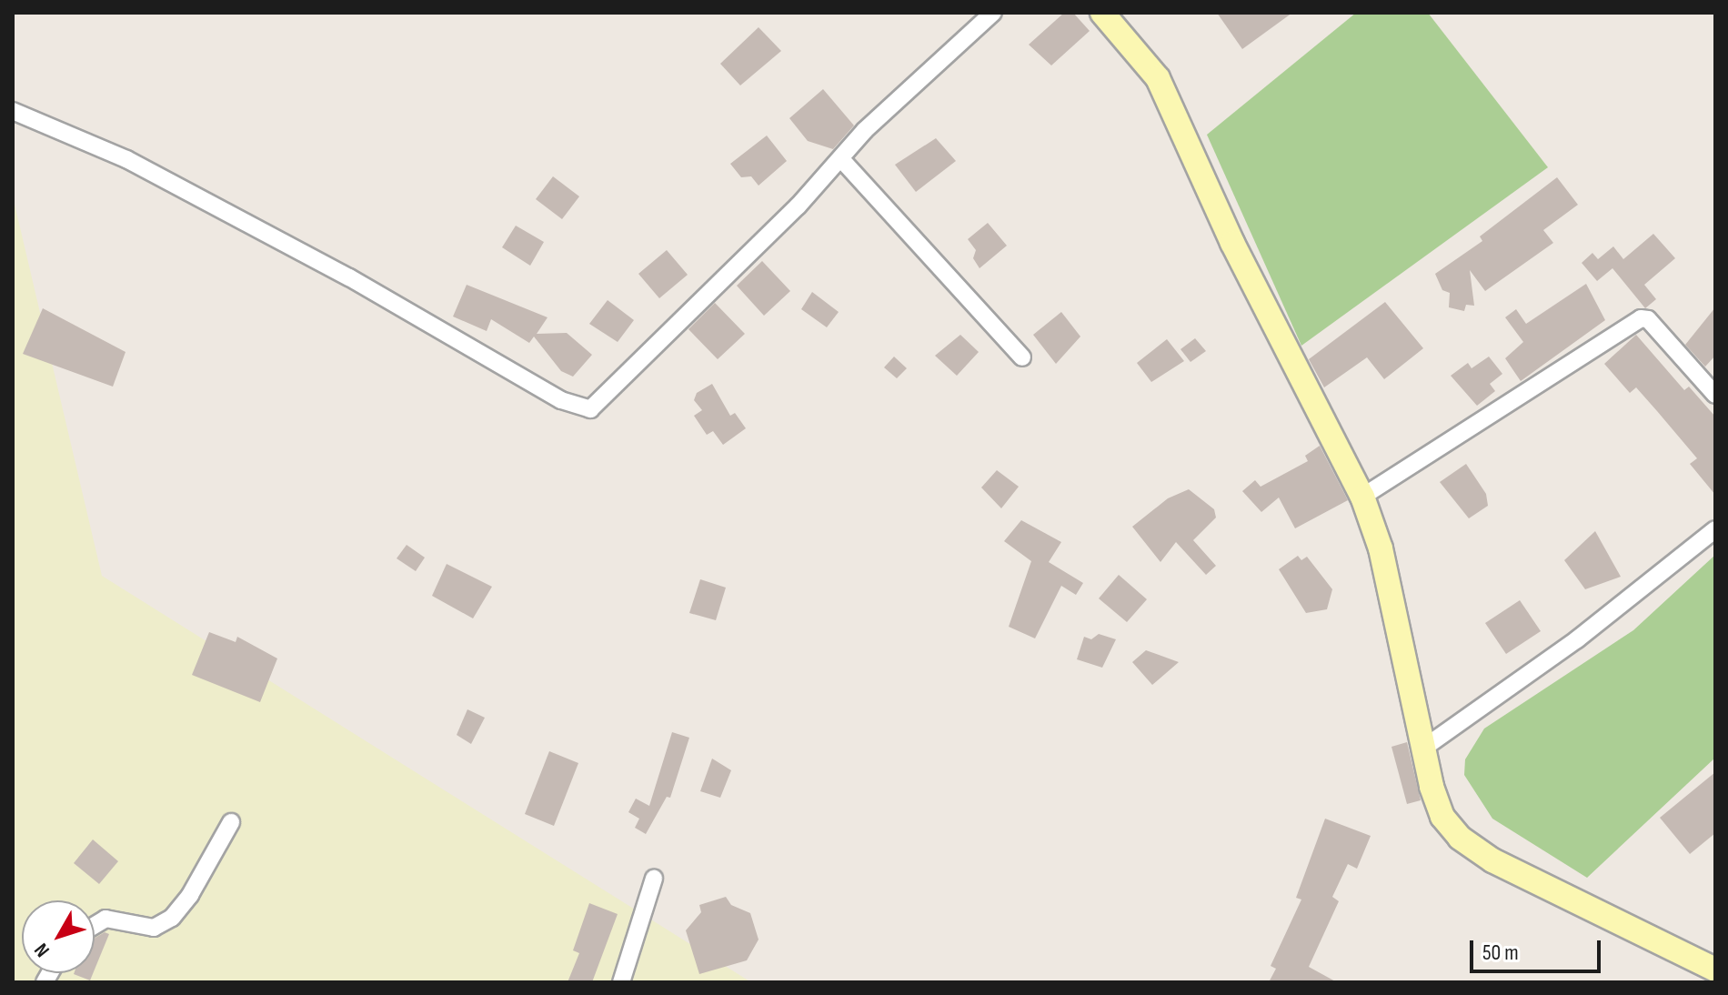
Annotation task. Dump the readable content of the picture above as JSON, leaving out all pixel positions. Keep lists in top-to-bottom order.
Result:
{
  "scale_bar": "50 m",
  "north": "bottom left"
}
